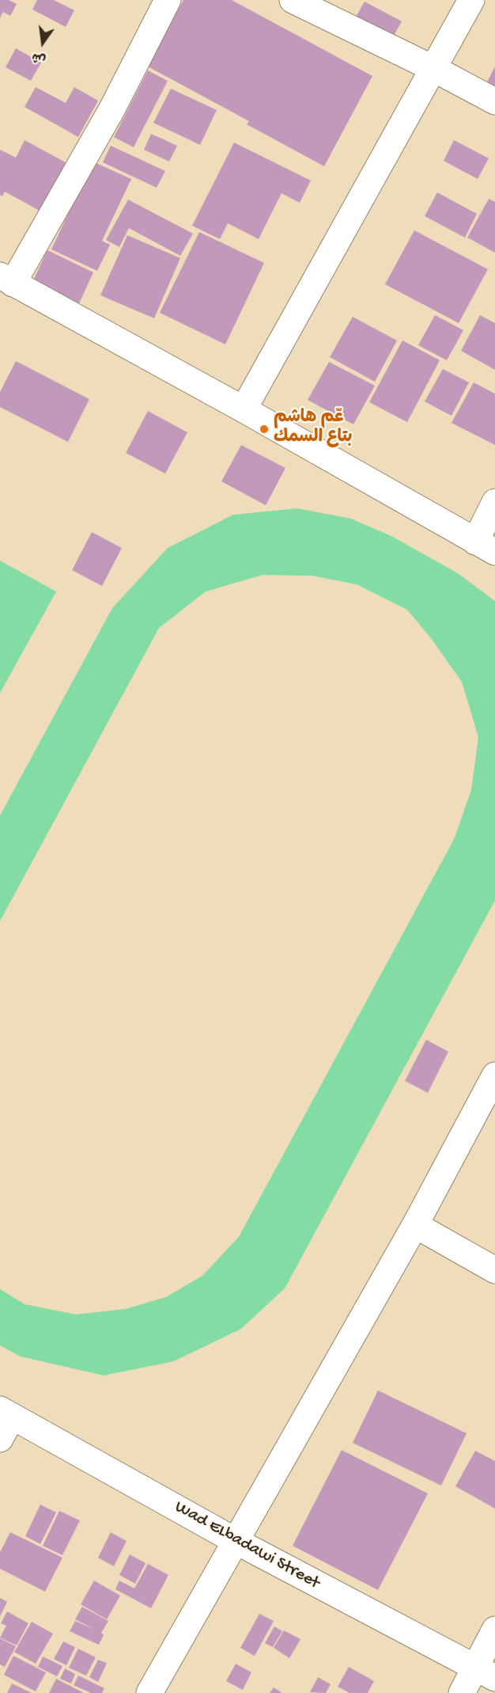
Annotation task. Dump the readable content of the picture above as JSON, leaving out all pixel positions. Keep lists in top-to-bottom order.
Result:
{
  "streets": {
    "street": ["Wad ELbadawi Street"]
  },
  "places": ["عّم هاشم بتاع السمك"],
  "north": "bottom"
}
